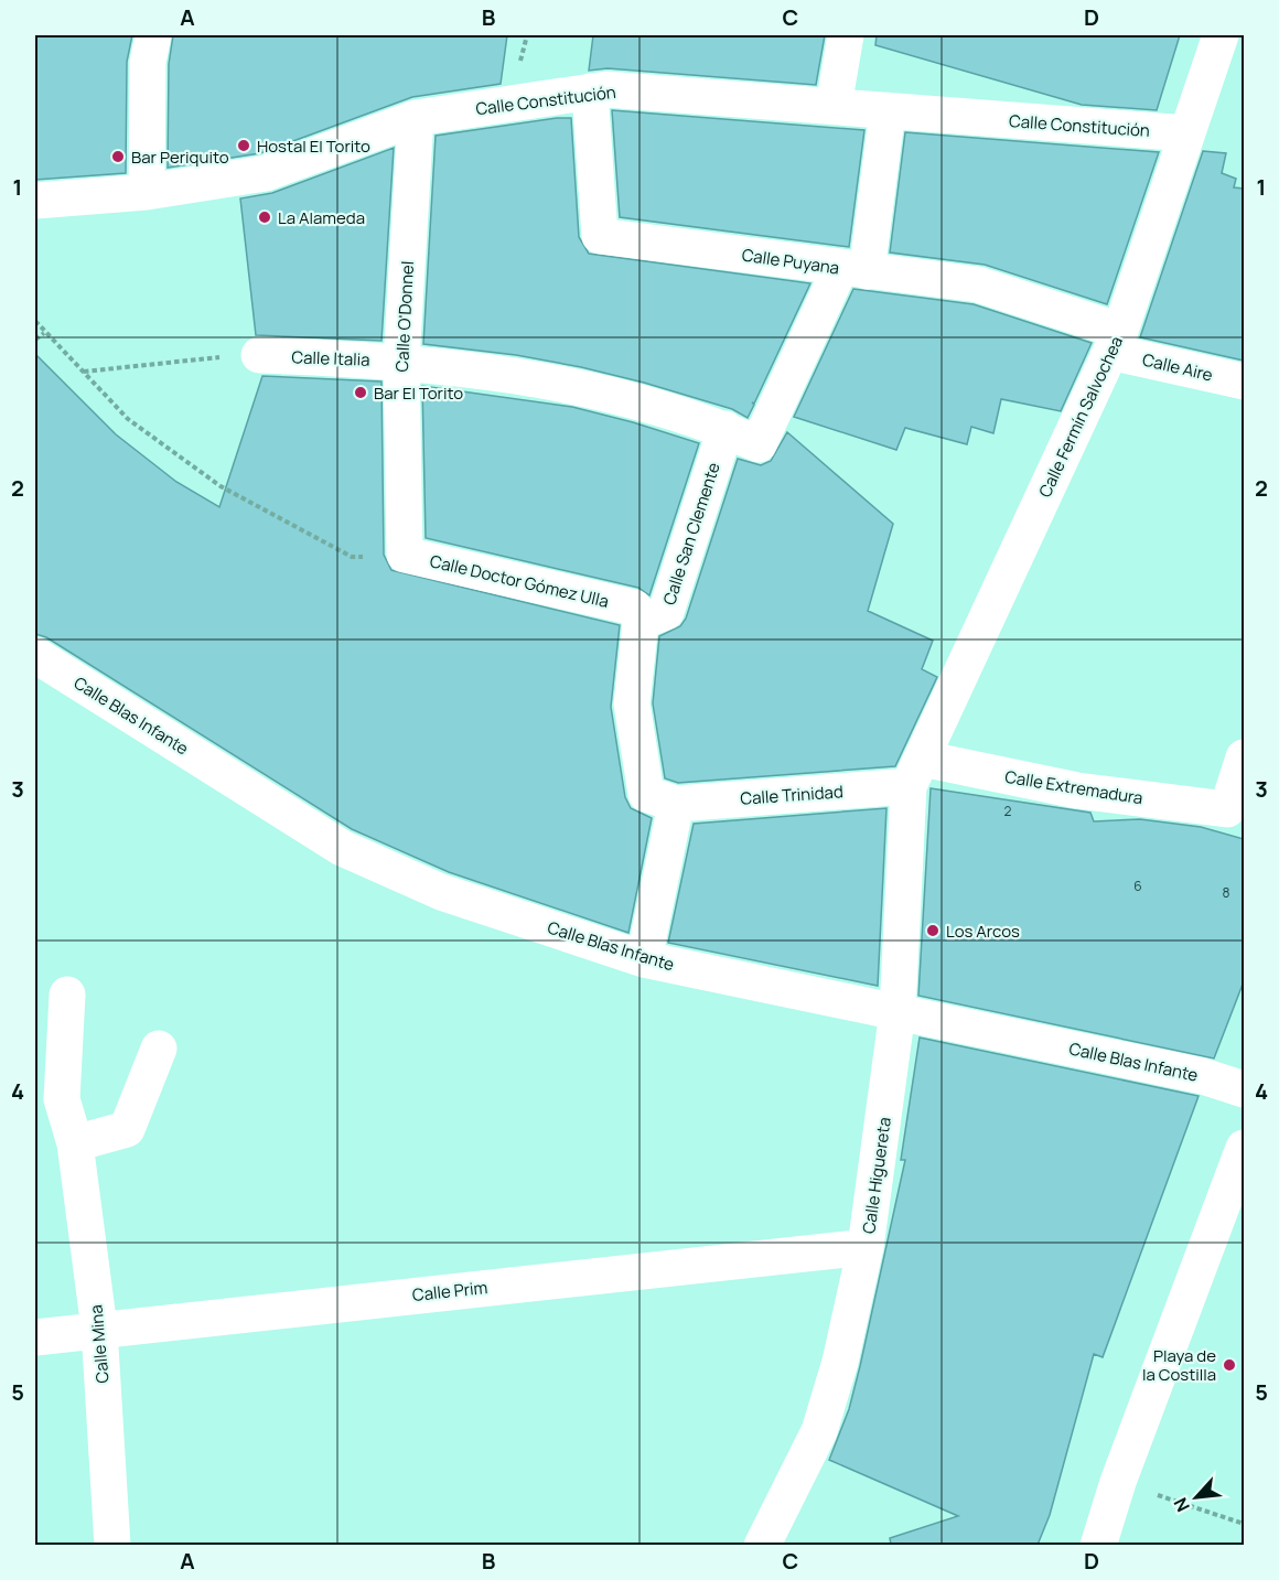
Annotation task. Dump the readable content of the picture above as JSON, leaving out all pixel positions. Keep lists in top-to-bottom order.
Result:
{
  "streets": {
    "street": [
      "Calle Constitución",
      "Calle Puyana",
      "Calle O'Donnel",
      "Calle Italia",
      "Calle Aire",
      "Calle Fermín Salvochea",
      "Calle San Clemente",
      "Calle Doctor Gómez Ulla",
      "Calle Blas Infante",
      "Calle Extremadura",
      "Calle Trinidad",
      "Calle Higuereta",
      "Calle Prim",
      "Calle Mina"
    ]
  },
  "crossings": [
    ["Calle Constitución", "Calle Puyana"],
    ["Calle Constitución", "Calle O'Donnel"],
    ["Calle Constitución", "Calle Fermín Salvochea"],
    ["Calle Puyana", "Calle Italia"],
    ["Calle Puyana", "Calle Aire"],
    ["Calle Puyana", "Calle Fermín Salvochea"],
    ["Calle O'Donnel", "Calle Italia"],
    ["Calle O'Donnel", "Calle Doctor Gómez Ulla"],
    ["Calle Italia", "Calle San Clemente"],
    ["Calle Aire", "Calle Fermín Salvochea"],
    ["Calle Fermín Salvochea", "Calle Extremadura"],
    ["Calle Fermín Salvochea", "Calle Trinidad"],
    ["Calle Fermín Salvochea", "Calle Higuereta"],
    ["Calle San Clemente", "Calle Doctor Gómez Ulla"],
    ["Calle Blas Infante", "Calle Higuereta"],
    ["Calle Extremadura", "Calle Trinidad"],
    ["Calle Extremadura", "Calle Higuereta"],
    ["Calle Trinidad", "Calle Higuereta"],
    ["Calle Higuereta", "Calle Prim"],
    ["Calle Prim", "Calle Mina"]
  ],
  "places": [
    "Hostal El Torito",
    "Bar Periquito",
    "La Alameda",
    "Bar El Torito",
    "Los Arcos",
    "Playa de la Costilla"
  ],
  "house_numbers": ["2", "6", "8"],
  "north": "bottom left",
  "grid": {
    "columns": [
      "A",
      "B",
      "C",
      "D"
    ],
    "rows": [
      "1",
      "2",
      "3",
      "4",
      "5"
    ]
  }
}
